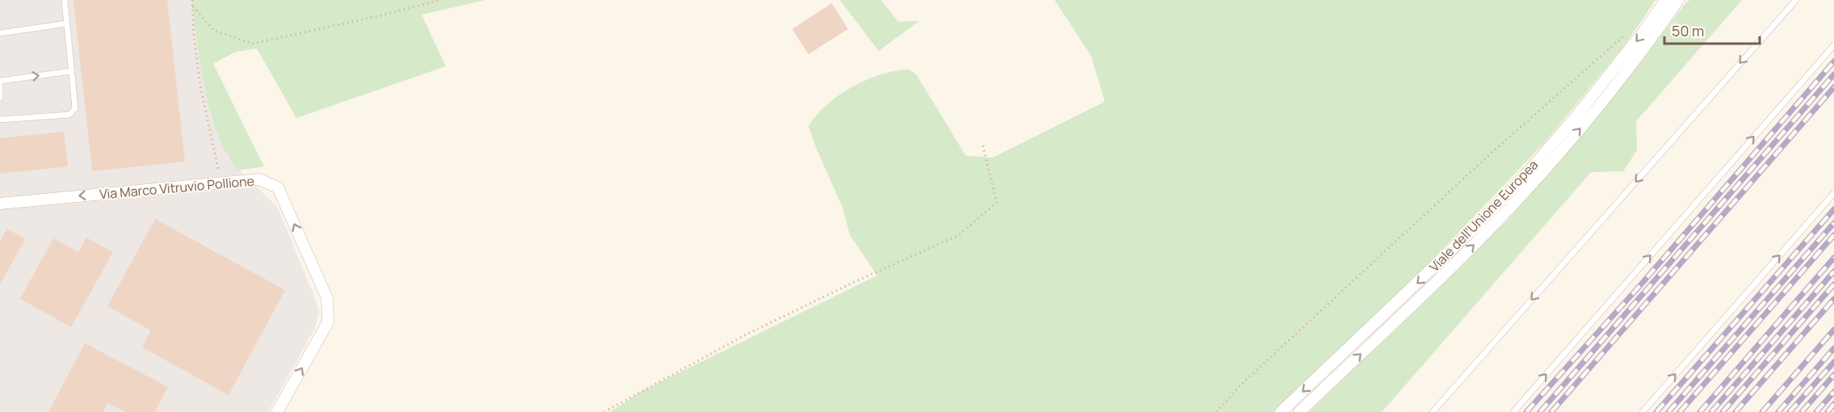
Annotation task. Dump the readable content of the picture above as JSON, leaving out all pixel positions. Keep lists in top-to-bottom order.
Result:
{
  "streets": {
    "street": ["Via Marco Vitruvio Pollione", "Viale dell'Unione Europea"]
  },
  "scale_bar": "50 m"
}
